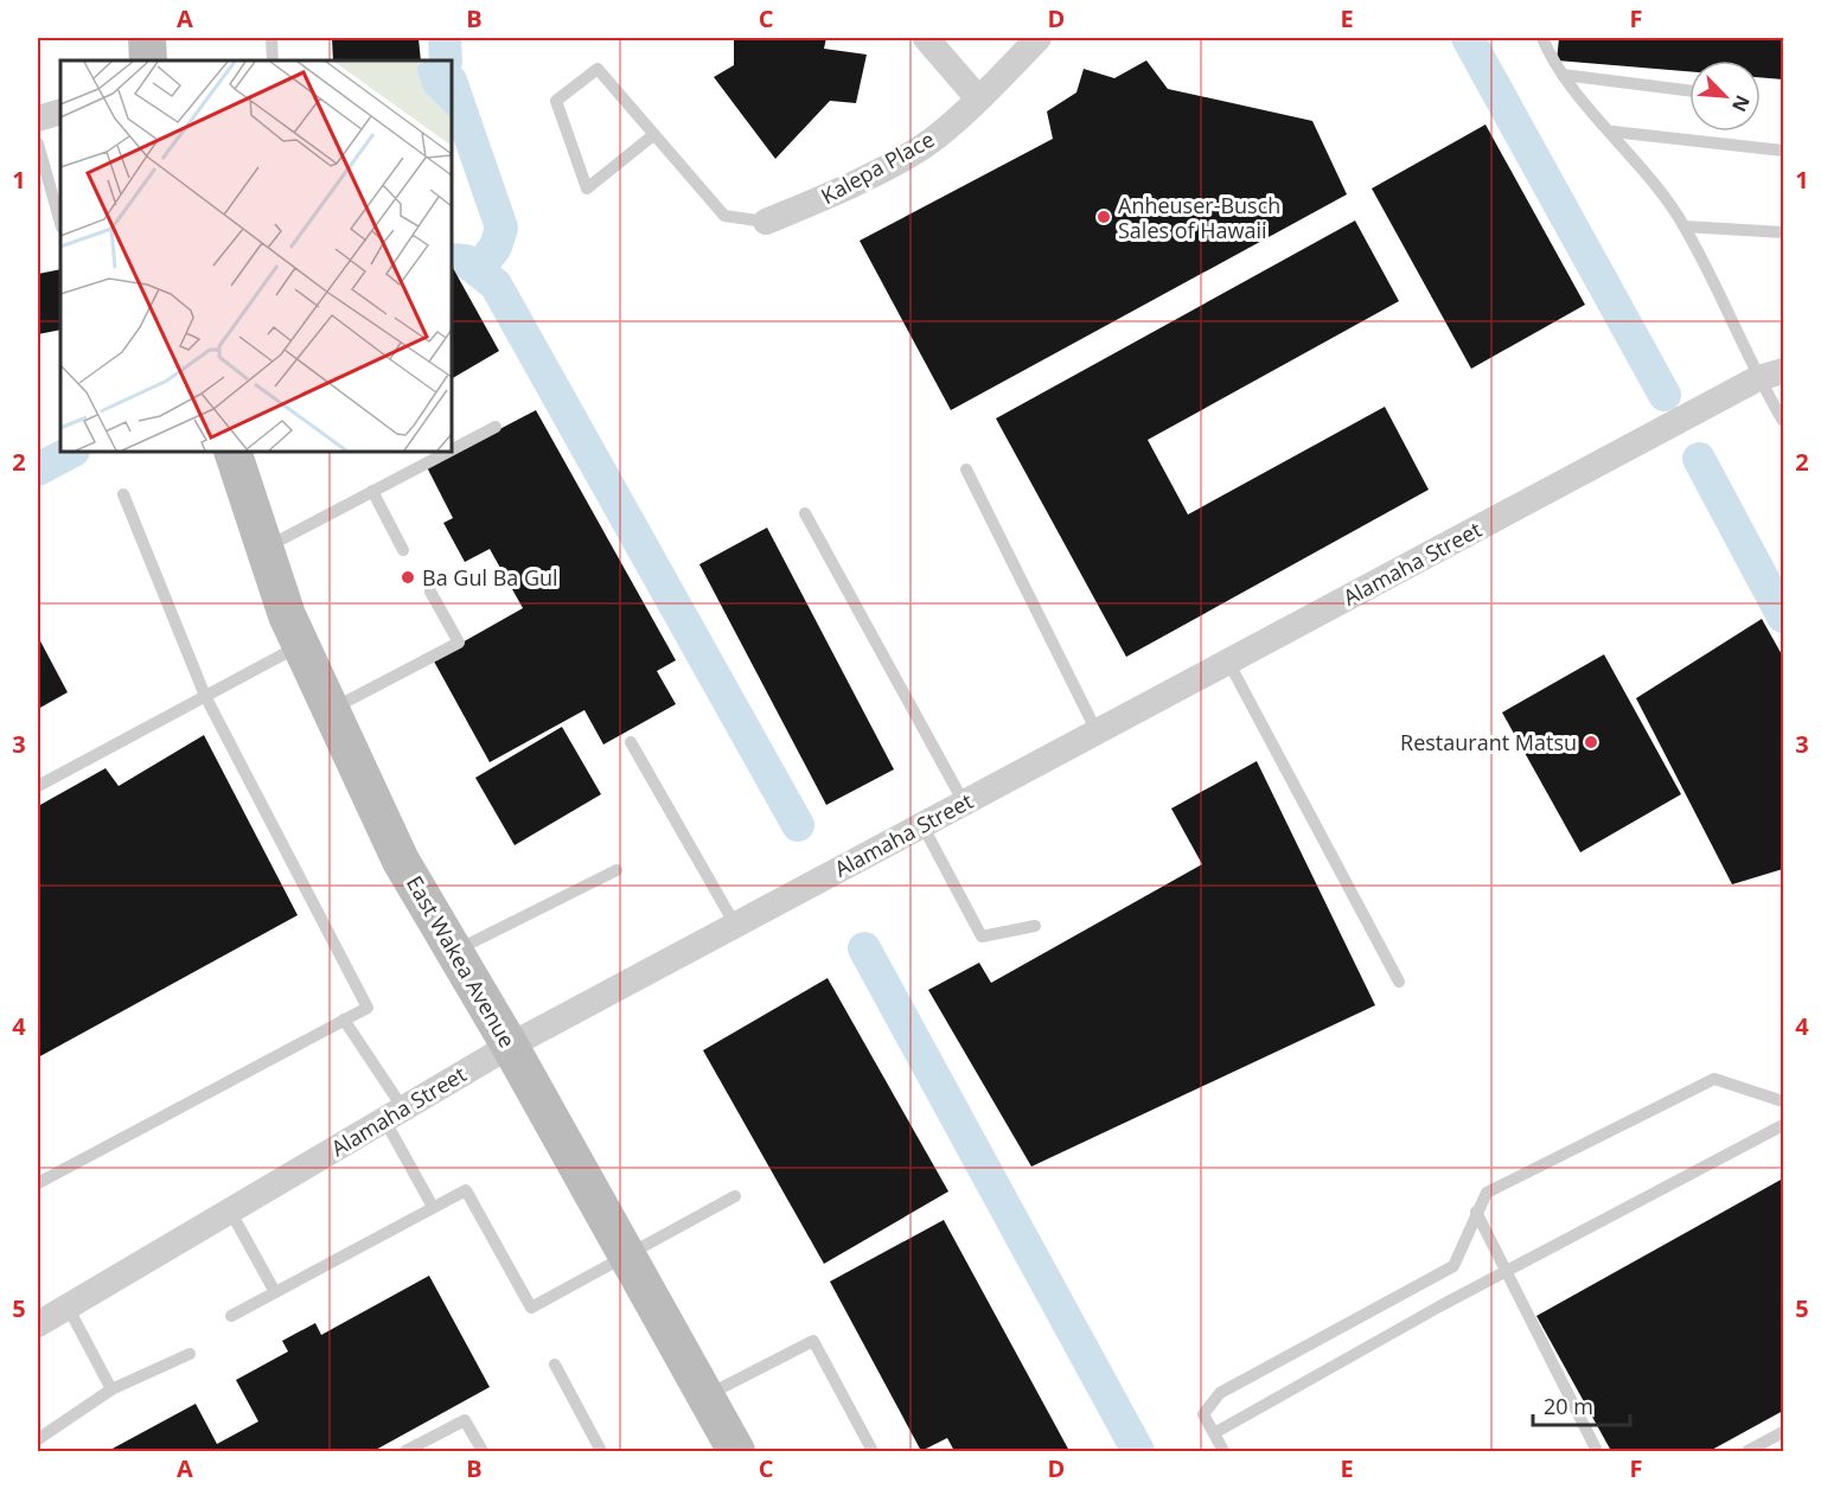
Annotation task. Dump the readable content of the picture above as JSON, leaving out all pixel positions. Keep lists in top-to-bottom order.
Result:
{
  "streets": {
    "street": ["Kalepa Place", "Alamaha Street", "East Wakea Avenue"]
  },
  "crossings": [
    ["Alamaha Street", "East Wakea Avenue"]
  ],
  "places": ["Anheuser-Busch Sales of Hawaii", "Ba Gul Ba Gul", "Restaurant Matsu"],
  "scale_bar": "20 m",
  "north": "bottom right",
  "grid": {
    "columns": [
      "A",
      "B",
      "C",
      "D",
      "E",
      "F"
    ],
    "rows": [
      "1",
      "2",
      "3",
      "4",
      "5"
    ]
  }
}
